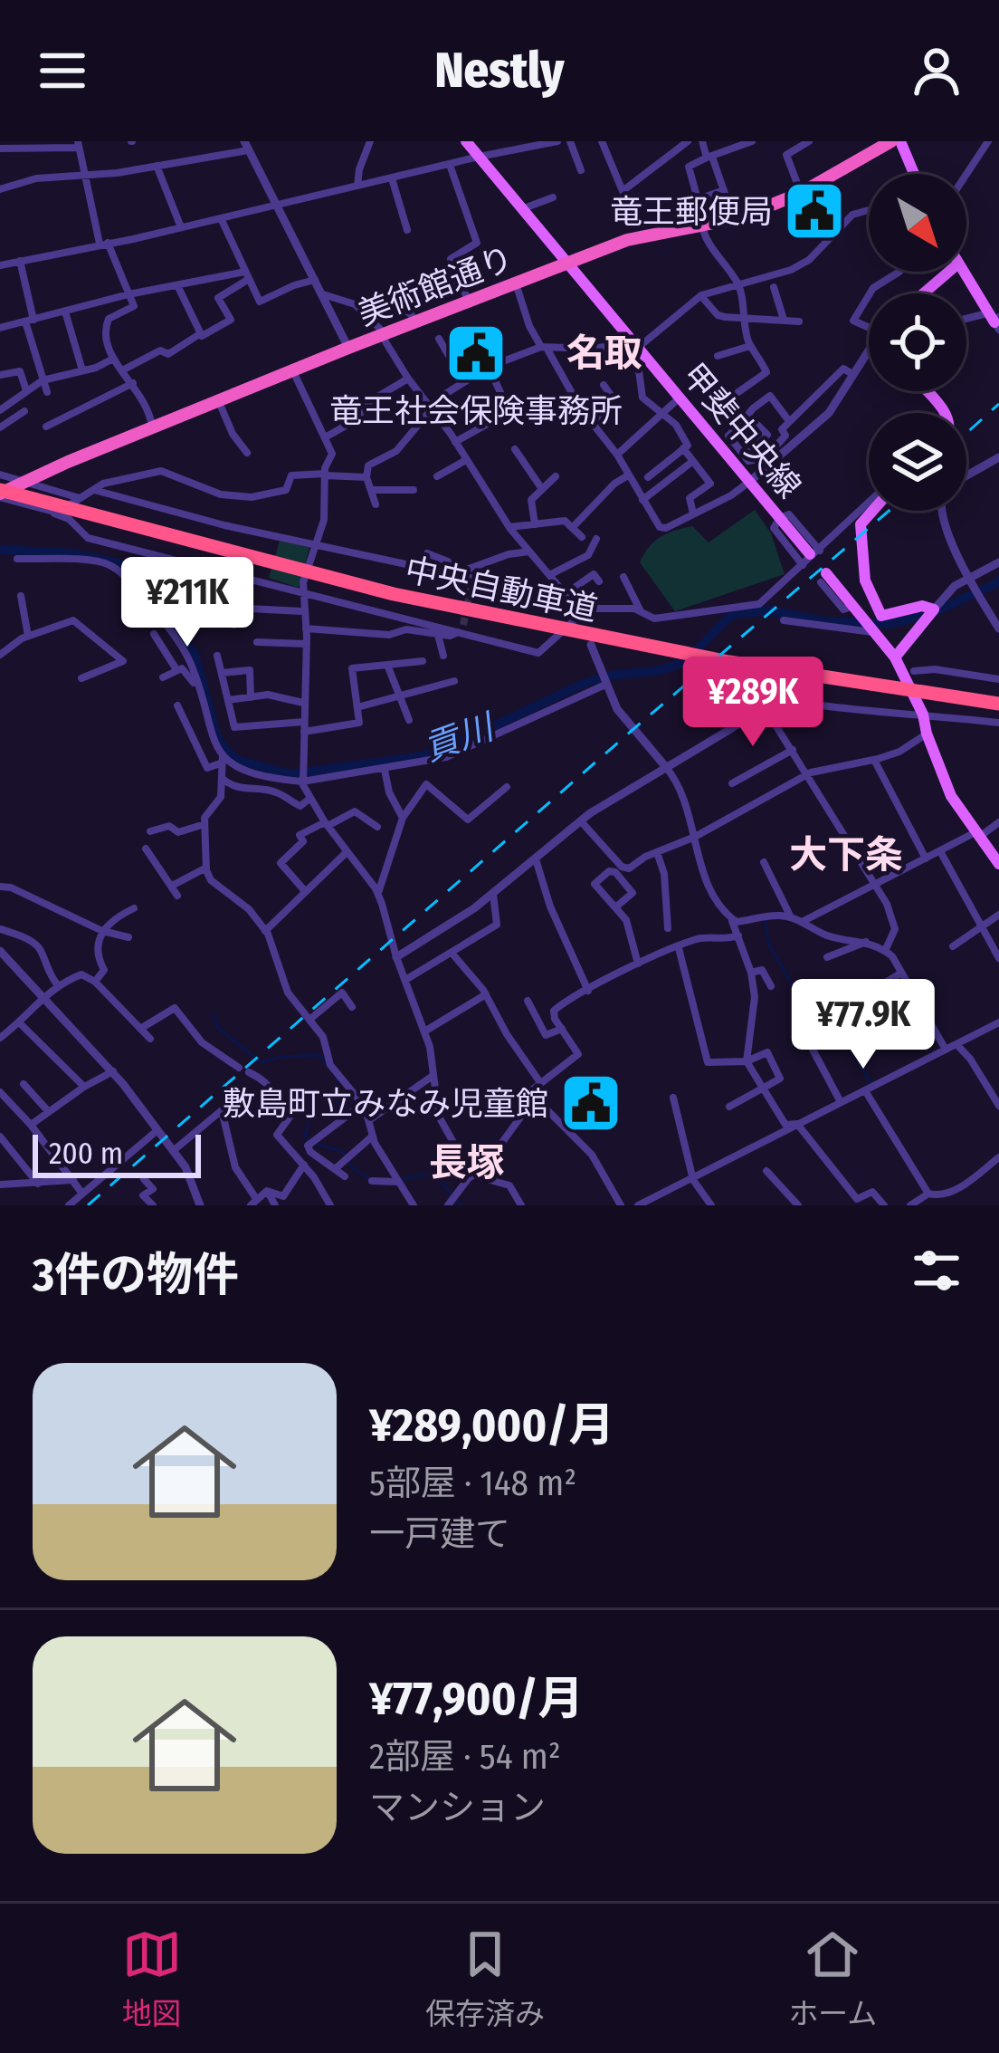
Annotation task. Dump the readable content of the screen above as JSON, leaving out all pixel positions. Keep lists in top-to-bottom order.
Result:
{
  "streets": {
    "highway": ["美術館通り", "中央自動車道"],
    "main road": ["甲斐中央線"]
  },
  "crossings": [
    ["美術館通り", "甲斐中央線"],
    ["美術館通り", "中央自動車道"]
  ],
  "districts": ["名取", "大下条", "長塚"],
  "water": ["貢川"],
  "places": {
    "public building": ["竜王郵便局", "竜王社会保険事務所", "敷島町立みなみ児童館"]
  },
  "scale_bar": "200 m",
  "north": "bottom right",
  "page": {
    "header": "Nestly",
    "price": ["¥211K", "¥289K", "¥77.9K"],
    "scale": "200 m",
    "heading": "3件の物件",
    "list": [
      {
        "name": "¥289,000/月",
        "note": "5部屋 · 148 m² · 一戸建て"
      },
      {
        "name": "¥77,900/月",
        "note": "2部屋 · 54 m² · マンション"
      }
    ],
    "tabs": ["地図", "保存済み", "ホーム"]
  }
}
